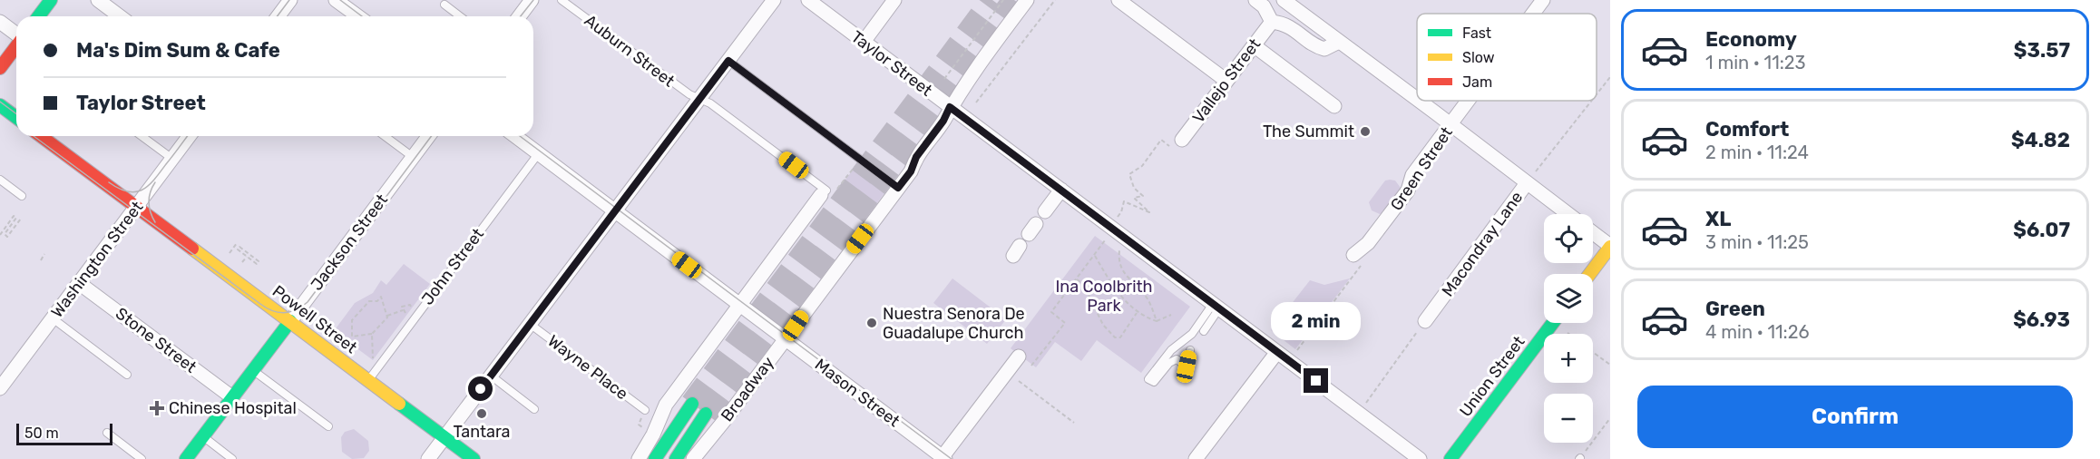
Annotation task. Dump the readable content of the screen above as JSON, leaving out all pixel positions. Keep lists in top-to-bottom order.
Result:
{
  "streets": {
    "street": [
      "Taylor Street",
      "Vallejo Street",
      "Green Street",
      "Jackson Street",
      "Macondray Lane",
      "Washington Street",
      "Powell Street",
      "Stone Street",
      "Union Street",
      "Broadway",
      "Mason Street"
    ],
    "lane": ["Auburn Street", "John Street", "Wayne Place"]
  },
  "crossings": [
    ["Taylor Street", "Broadway"],
    ["Jackson Street", "Powell Street"],
    ["Jackson Street", "Stone Street"],
    ["Washington Street", "Powell Street"],
    ["Washington Street", "Stone Street"],
    ["John Street", "Powell Street"],
    ["John Street", "Mason Street"],
    ["Broadway", "Mason Street"]
  ],
  "parks": ["Ina Coolbrith Park"],
  "places": {
    "other": ["The Summit", "Nuestra Senora De Guadalupe Church", "Tantara"],
    "health": ["Chinese Hospital"]
  },
  "legend": ["Fast", "Slow", "Jam"],
  "scale_bar": "50 m",
  "page": {
    "list": [
      {
        "name": "Economy",
        "note": "1 min · 11:23",
        "value": "$3.57"
      },
      {
        "name": "Comfort",
        "note": "2 min · 11:24",
        "value": "$4.82"
      },
      {
        "name": "XL",
        "note": "3 min · 11:25",
        "value": "$6.07"
      },
      {
        "name": "Green",
        "note": "4 min · 11:26",
        "value": "$6.93"
      }
    ],
    "banner": ["Ma's Dim Sum & Cafe", "Taylor Street"],
    "map_buttons": ["+", "−"],
    "bubble": "2 min",
    "buttons": "Confirm",
    "scale": "50 m"
  }
}
